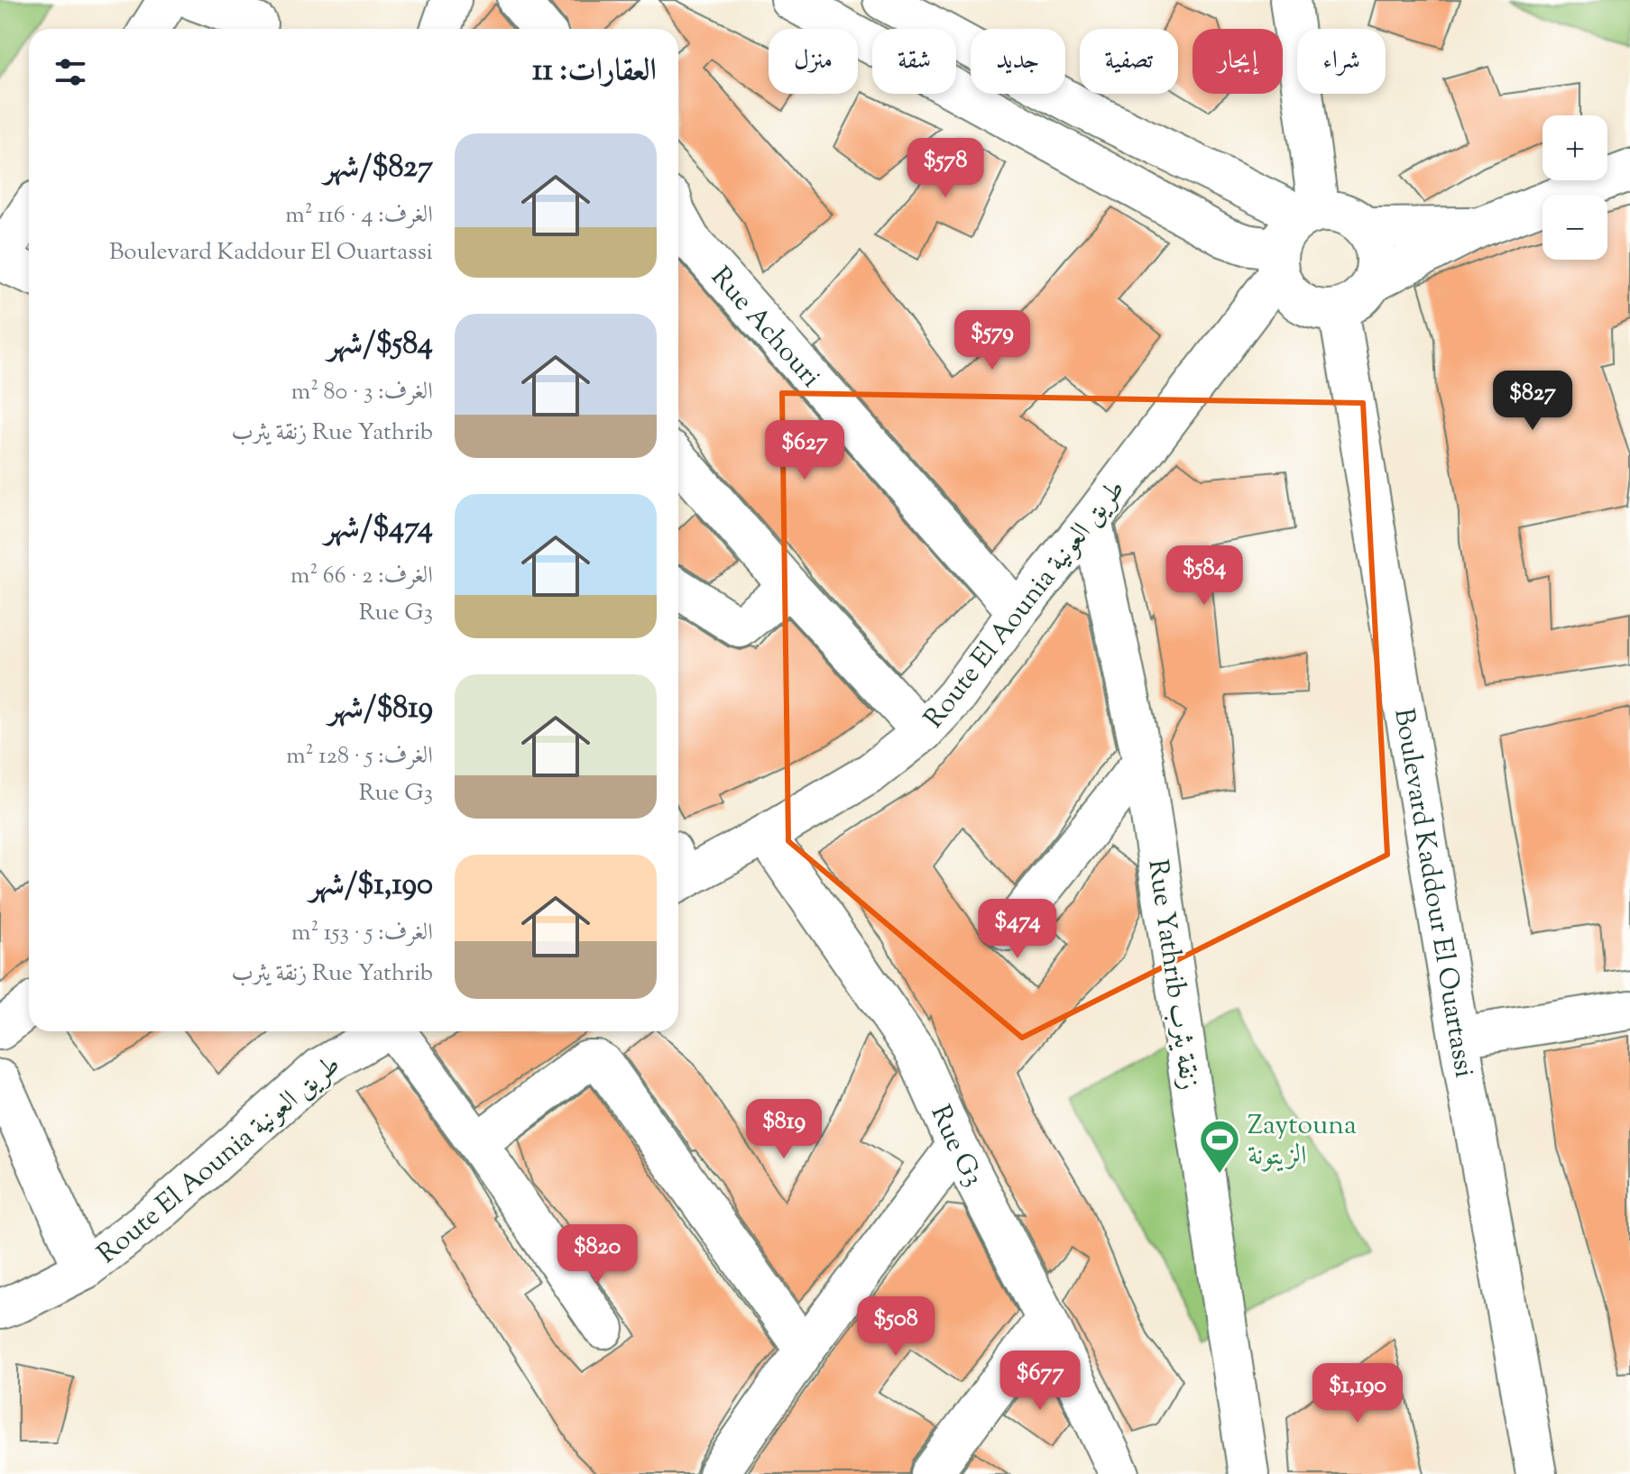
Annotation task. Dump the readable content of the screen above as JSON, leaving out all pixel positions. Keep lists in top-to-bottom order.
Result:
{
  "streets": {
    "street": [
      "Rue Achouri",
      "Route El Aounia طريق العونية",
      "Boulevard Kaddour El Ouartassi",
      "Rue Yathrib زنقة يثرب",
      "Rue G3"
    ]
  },
  "crossings": [
    ["Rue Achouri", "Route El Aounia طريق العونية"],
    ["Route El Aounia طريق العونية", "Boulevard Kaddour El Ouartassi"],
    ["Route El Aounia طريق العونية", "Rue Yathrib زنقة يثرب"],
    ["Route El Aounia طريق العونية", "Rue G3"]
  ],
  "places": {
    "sports": ["Zaytouna الزيتونة"]
  },
  "page": {
    "chip": [
      "شراء",
      "إيجار",
      "تصفية",
      "جديد",
      "شقة",
      "منزل"
    ],
    "heading": "العقارات: 11",
    "map_buttons": ["+", "−"],
    "list": [
      {
        "name": "$827/شهر",
        "note": "الغرف: 4 · 116 m² · Boulevard Kaddour El Ouartassi"
      },
      {
        "name": "$584/شهر",
        "note": "الغرف: 3 · 80 m² · Rue Yathrib زنقة يثرب"
      },
      {
        "name": "$474/شهر",
        "note": "الغرف: 2 · 66 m² · Rue G3"
      },
      {
        "name": "$819/شهر",
        "note": "الغرف: 5 · 128 m² · Rue G3"
      },
      {
        "name": "$1,190/شهر",
        "note": "الغرف: 5 · 153 m² · Rue Yathrib زنقة يثرب"
      }
    ],
    "price": [
      "$578",
      "$579",
      "$827",
      "$627",
      "$584",
      "$474",
      "$819",
      "$820",
      "$508",
      "$677",
      "$1,190"
    ]
  }
}
